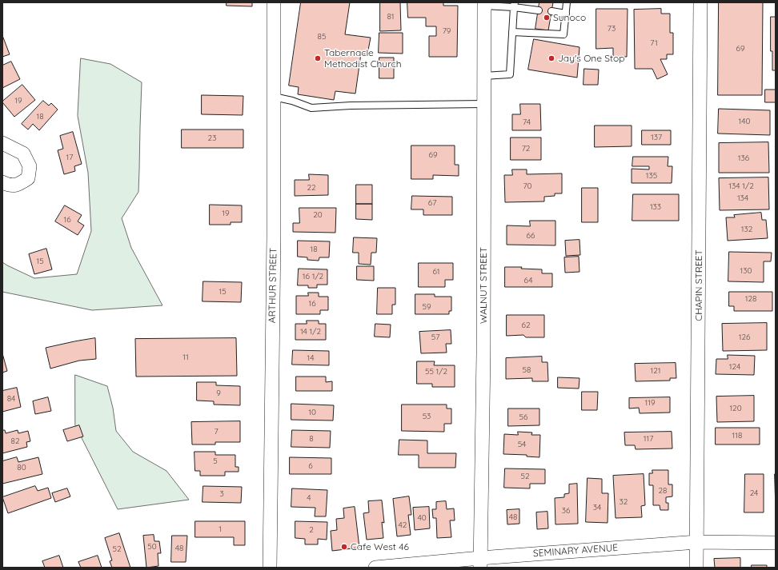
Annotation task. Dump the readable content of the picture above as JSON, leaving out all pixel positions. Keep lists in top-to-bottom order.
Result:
{
  "streets": {
    "street": [
      "ARTHUR STREET",
      "WALNUT STREET",
      "CHAPIN STREET",
      "SEMINARY AVENUE"
    ]
  },
  "crossings": [
    ["WALNUT STREET", "SEMINARY AVENUE"],
    ["CHAPIN STREET", "SEMINARY AVENUE"]
  ],
  "places": [
    "Sunoco",
    "Tabernacle Methodist Church",
    "Jay's One Stop",
    "Cafe West 46"
  ],
  "house_numbers": [
    "81",
    "73",
    "79",
    "85",
    "71",
    "69",
    "19",
    "18",
    "140",
    "74",
    "137",
    "23",
    "72",
    "69",
    "17",
    "136",
    "135",
    "70",
    "134 1/2",
    "22",
    "134",
    "67",
    "133",
    "19",
    "20",
    "16",
    "132",
    "66",
    "18",
    "15",
    "130",
    "61",
    "16 1/2",
    "64",
    "15",
    "128",
    "16",
    "59",
    "62",
    "14 1/2",
    "57",
    "126",
    "11",
    "14",
    "124",
    "58",
    "121",
    "55 1/2",
    "9",
    "84",
    "119",
    "120",
    "10",
    "53",
    "56",
    "7",
    "118",
    "8",
    "117",
    "82",
    "54",
    "5",
    "6",
    "80",
    "52",
    "28",
    "24",
    "3",
    "4",
    "32",
    "34",
    "36",
    "48",
    "40",
    "42",
    "1",
    "2",
    "50",
    "48",
    "52"
  ]
}
